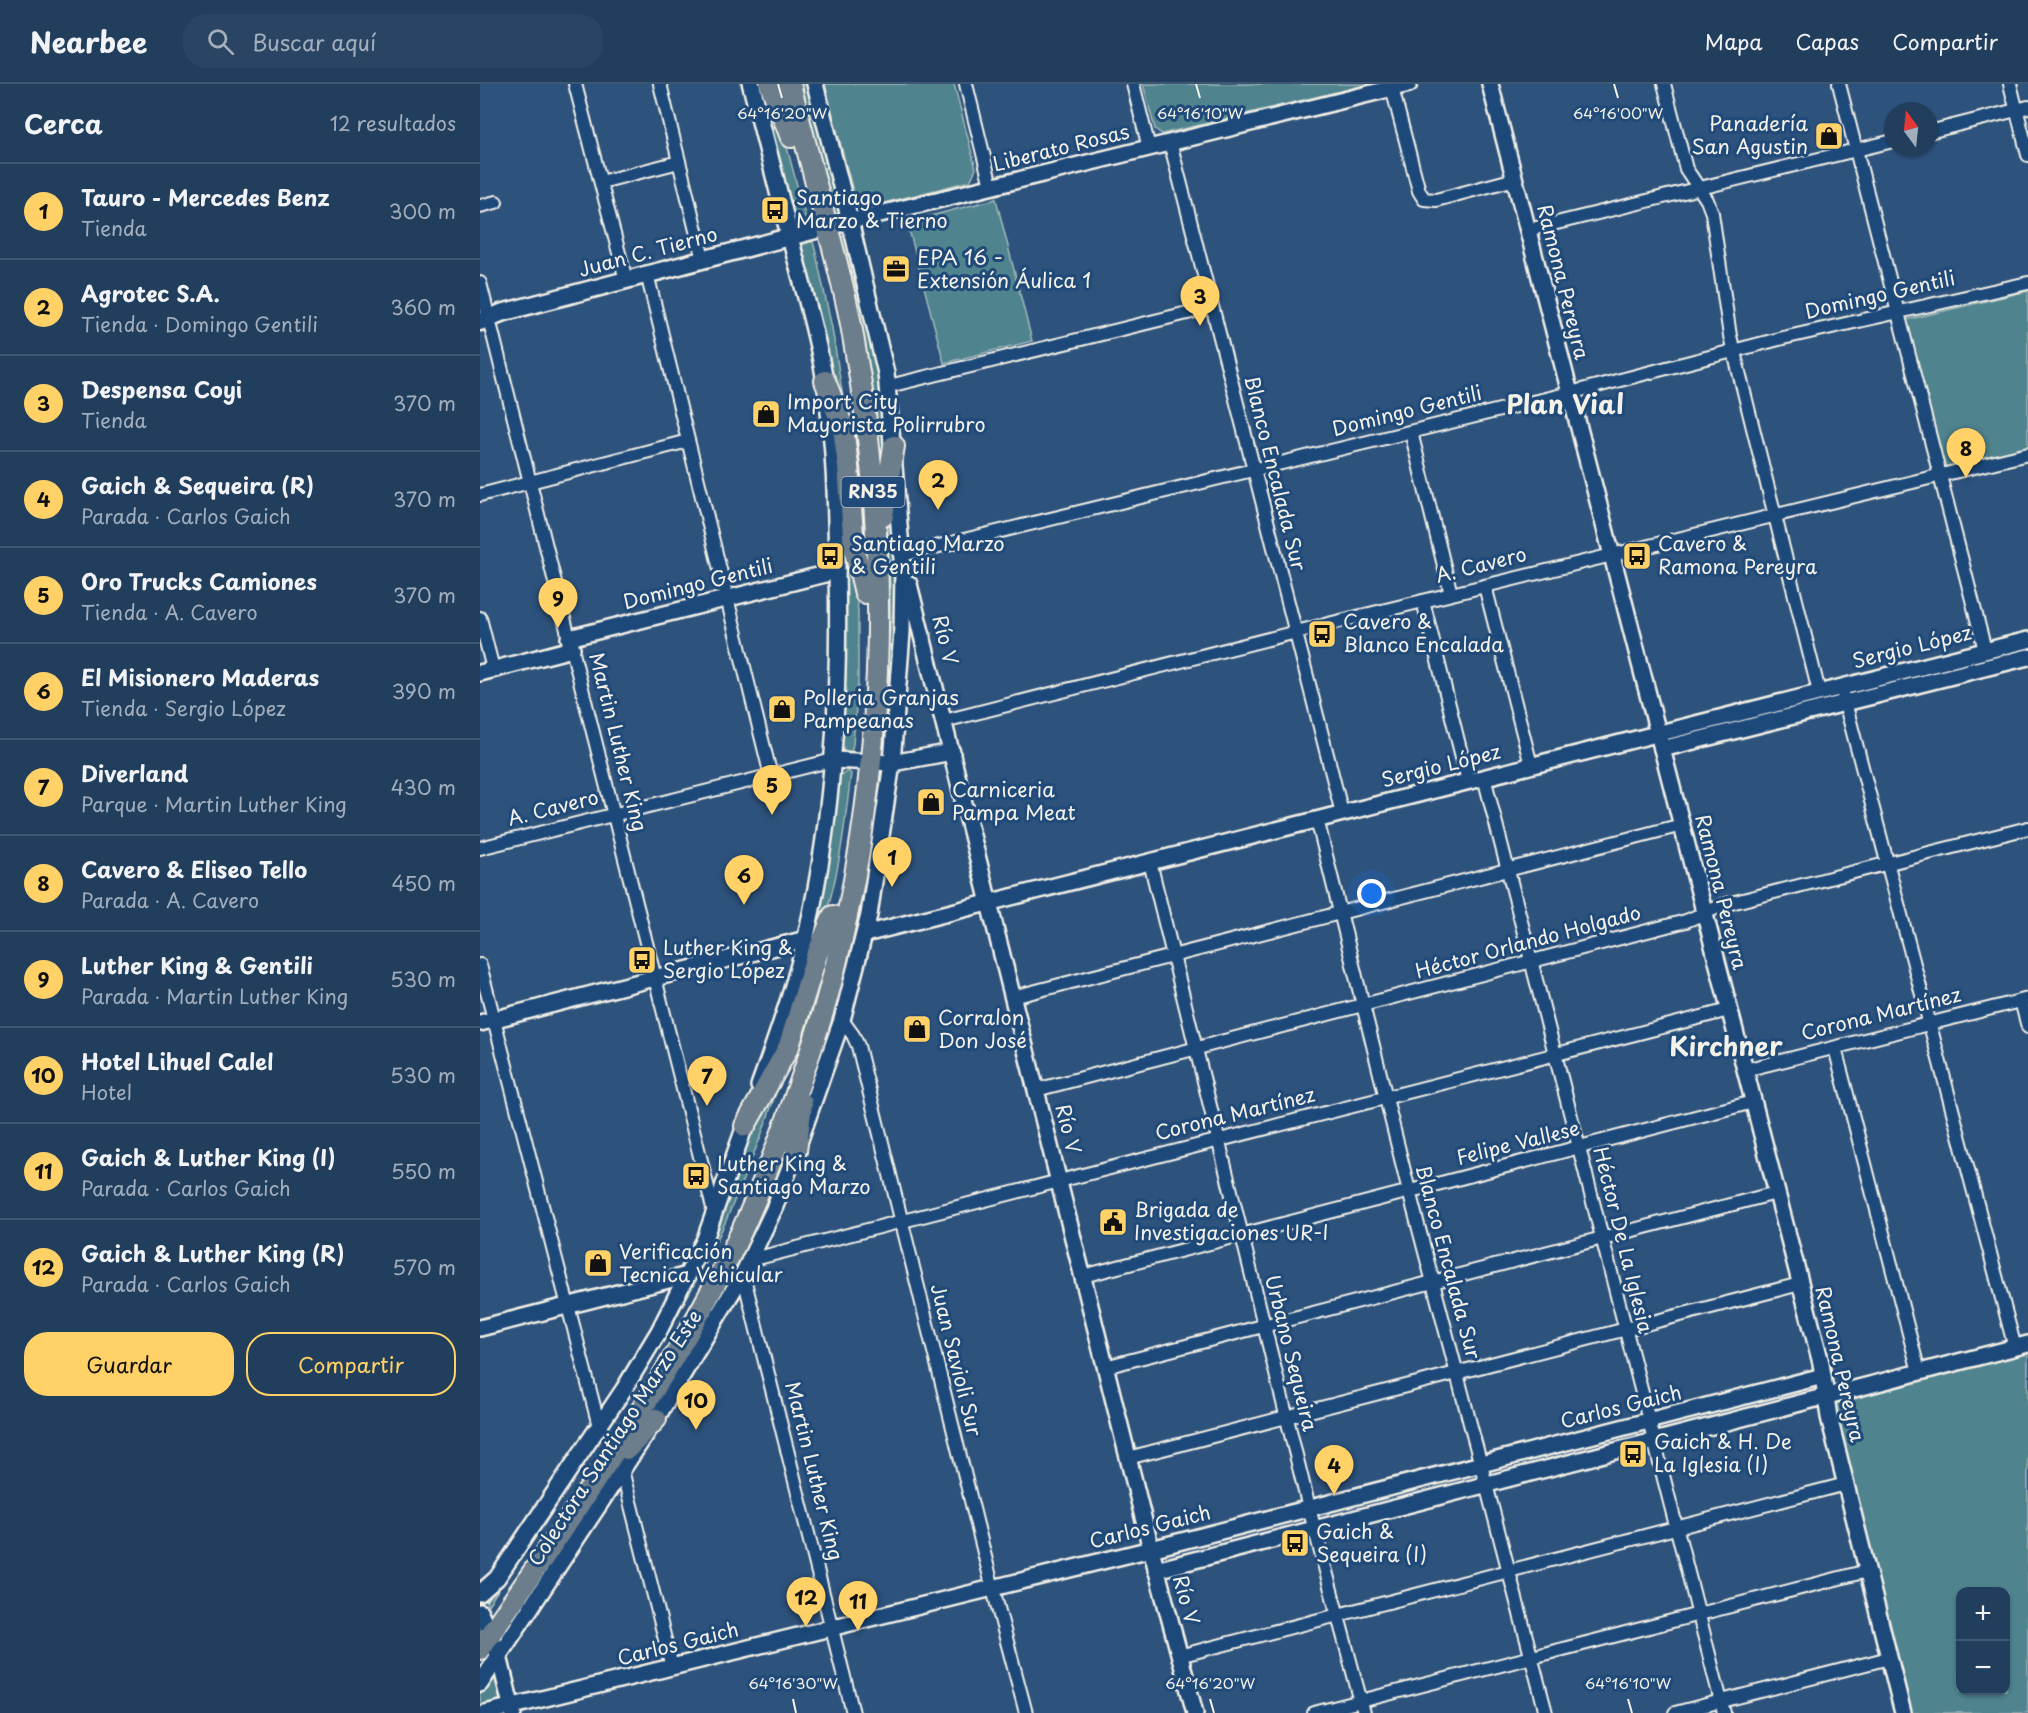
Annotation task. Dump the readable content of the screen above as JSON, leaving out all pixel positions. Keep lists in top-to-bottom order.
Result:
{
  "streets": {
    "highway": ["RN35"],
    "main road": ["Juan C. Tierno", "Colectora Santiago Marzo Este"],
    "street": [
      "Liberato Rosas",
      "Ramona Pereyra",
      "Domingo Gentili",
      "Blanco Encalada Sur",
      "A. Cavero",
      "Río V",
      "Sergio López",
      "Martin Luther King",
      "Héctor Orlando Holgado",
      "Corona Martínez",
      "Felipe Vallese",
      "Héctor De La Iglesia",
      "Urbano Sequeira",
      "Juan Savioli Sur",
      "Carlos Gaich"
    ]
  },
  "crossings": [
    ["Liberato Rosas", "Juan C. Tierno"],
    ["Liberato Rosas", "Blanco Encalada Sur"],
    ["Liberato Rosas", "RN35"],
    ["Liberato Rosas", "Colectora Santiago Marzo Este"],
    ["Juan C. Tierno", "RN35"],
    ["Juan C. Tierno", "Martin Luther King"],
    ["Juan C. Tierno", "Colectora Santiago Marzo Este"],
    ["Ramona Pereyra", "Domingo Gentili"],
    ["Ramona Pereyra", "A. Cavero"],
    ["Ramona Pereyra", "Sergio López"],
    ["Ramona Pereyra", "Héctor Orlando Holgado"],
    ["Ramona Pereyra", "Corona Martínez"],
    ["Ramona Pereyra", "Felipe Vallese"],
    ["Ramona Pereyra", "Carlos Gaich"],
    ["Domingo Gentili", "Blanco Encalada Sur"],
    ["Domingo Gentili", "Río V"],
    ["Domingo Gentili", "Martin Luther King"],
    ["Domingo Gentili", "Colectora Santiago Marzo Este"],
    ["Blanco Encalada Sur", "A. Cavero"],
    ["Blanco Encalada Sur", "Sergio López"],
    ["Blanco Encalada Sur", "Héctor Orlando Holgado"],
    ["Blanco Encalada Sur", "Corona Martínez"],
    ["Blanco Encalada Sur", "Felipe Vallese"],
    ["Blanco Encalada Sur", "Carlos Gaich"],
    ["RN35", "A. Cavero"],
    ["RN35", "Colectora Santiago Marzo Este"],
    ["A. Cavero", "Río V"],
    ["A. Cavero", "Martin Luther King"],
    ["A. Cavero", "Colectora Santiago Marzo Este"],
    ["Río V", "Sergio López"],
    ["Río V", "Héctor Orlando Holgado"],
    ["Río V", "Corona Martínez"],
    ["Río V", "Felipe Vallese"],
    ["Río V", "Carlos Gaich"],
    ["Río V", "Colectora Santiago Marzo Este"],
    ["Sergio López", "Héctor De La Iglesia"],
    ["Sergio López", "Urbano Sequeira"],
    ["Sergio López", "Colectora Santiago Marzo Este"],
    ["Martin Luther King", "Carlos Gaich"],
    ["Martin Luther King", "Colectora Santiago Marzo Este"],
    ["Héctor Orlando Holgado", "Héctor De La Iglesia"],
    ["Héctor Orlando Holgado", "Urbano Sequeira"],
    ["Corona Martínez", "Héctor De La Iglesia"],
    ["Corona Martínez", "Urbano Sequeira"],
    ["Corona Martínez", "Juan Savioli Sur"],
    ["Corona Martínez", "Colectora Santiago Marzo Este"],
    ["Felipe Vallese", "Héctor De La Iglesia"],
    ["Felipe Vallese", "Urbano Sequeira"],
    ["Héctor De La Iglesia", "Carlos Gaich"],
    ["Urbano Sequeira", "Carlos Gaich"],
    ["Juan Savioli Sur", "Carlos Gaich"],
    ["Juan Savioli Sur", "Colectora Santiago Marzo Este"]
  ],
  "districts": ["Plan Vial", "Kirchner"],
  "places": {
    "shop": [
      "Panadería San Agustin",
      "Import City Mayorista Polirrubro",
      "Polleria Granjas Pampeanas",
      "Carniceria Pampa Meat",
      "Corralon Don José",
      "Verificación Tecnica Vehicular"
    ],
    "bus stop": [
      "Santiago Marzo & Tierno",
      "Santiago Marzo & Gentili",
      "Cavero & Ramona Pereyra",
      "Cavero & Blanco Encalada",
      "Luther King & Sergio López",
      "Luther King & Santiago Marzo",
      "Gaich & H. De La Iglesia (I)",
      "Gaich & Sequeira (I)"
    ],
    "office": ["EPA 16 - Extensión Áulica 1"],
    "public building": ["Brigada de Investigaciones UR-I"]
  },
  "north": "top",
  "page": {
    "header": "Nearbee",
    "search": "Buscar aquí",
    "nav": ["Mapa", "Capas", "Compartir"],
    "heading": ["Cerca", "12 resultados"],
    "list": [
      {
        "mark": "1",
        "name": "Tauro - Mercedes Benz",
        "note": "Tienda",
        "value": "300 m"
      },
      {
        "mark": "2",
        "name": "Agrotec S.A.",
        "note": "Tienda · Domingo Gentili",
        "value": "360 m"
      },
      {
        "mark": "3",
        "name": "Despensa Coyi",
        "note": "Tienda",
        "value": "370 m"
      },
      {
        "mark": "4",
        "name": "Gaich & Sequeira (R)",
        "note": "Parada · Carlos Gaich",
        "value": "370 m"
      },
      {
        "mark": "5",
        "name": "Oro Trucks Camiones",
        "note": "Tienda · A. Cavero",
        "value": "370 m"
      },
      {
        "mark": "6",
        "name": "El Misionero Maderas",
        "note": "Tienda · Sergio López",
        "value": "390 m"
      },
      {
        "mark": "7",
        "name": "Diverland",
        "note": "Parque · Martin Luther King",
        "value": "430 m"
      },
      {
        "mark": "8",
        "name": "Cavero & Eliseo Tello",
        "note": "Parada · A. Cavero",
        "value": "450 m"
      },
      {
        "mark": "9",
        "name": "Luther King & Gentili",
        "note": "Parada · Martin Luther King",
        "value": "530 m"
      },
      {
        "mark": "10",
        "name": "Hotel Lihuel Calel",
        "note": "Hotel",
        "value": "530 m"
      },
      {
        "mark": "11",
        "name": "Gaich & Luther King (I)",
        "note": "Parada · Carlos Gaich",
        "value": "550 m"
      },
      {
        "mark": "12",
        "name": "Gaich & Luther King (R)",
        "note": "Parada · Carlos Gaich",
        "value": "570 m"
      }
    ],
    "pins": [
      "3",
      "8",
      "2",
      "9",
      "5",
      "1",
      "6",
      "7",
      "10",
      "4",
      "12",
      "11"
    ],
    "buttons": ["Guardar", "Compartir"],
    "map_buttons": ["+", "−"]
  },
  "coordinates": [
    "64°16'20\"W",
    "64°16'10\"W",
    "64°16'00\"W",
    "64°16'30\"W"
  ]
}
